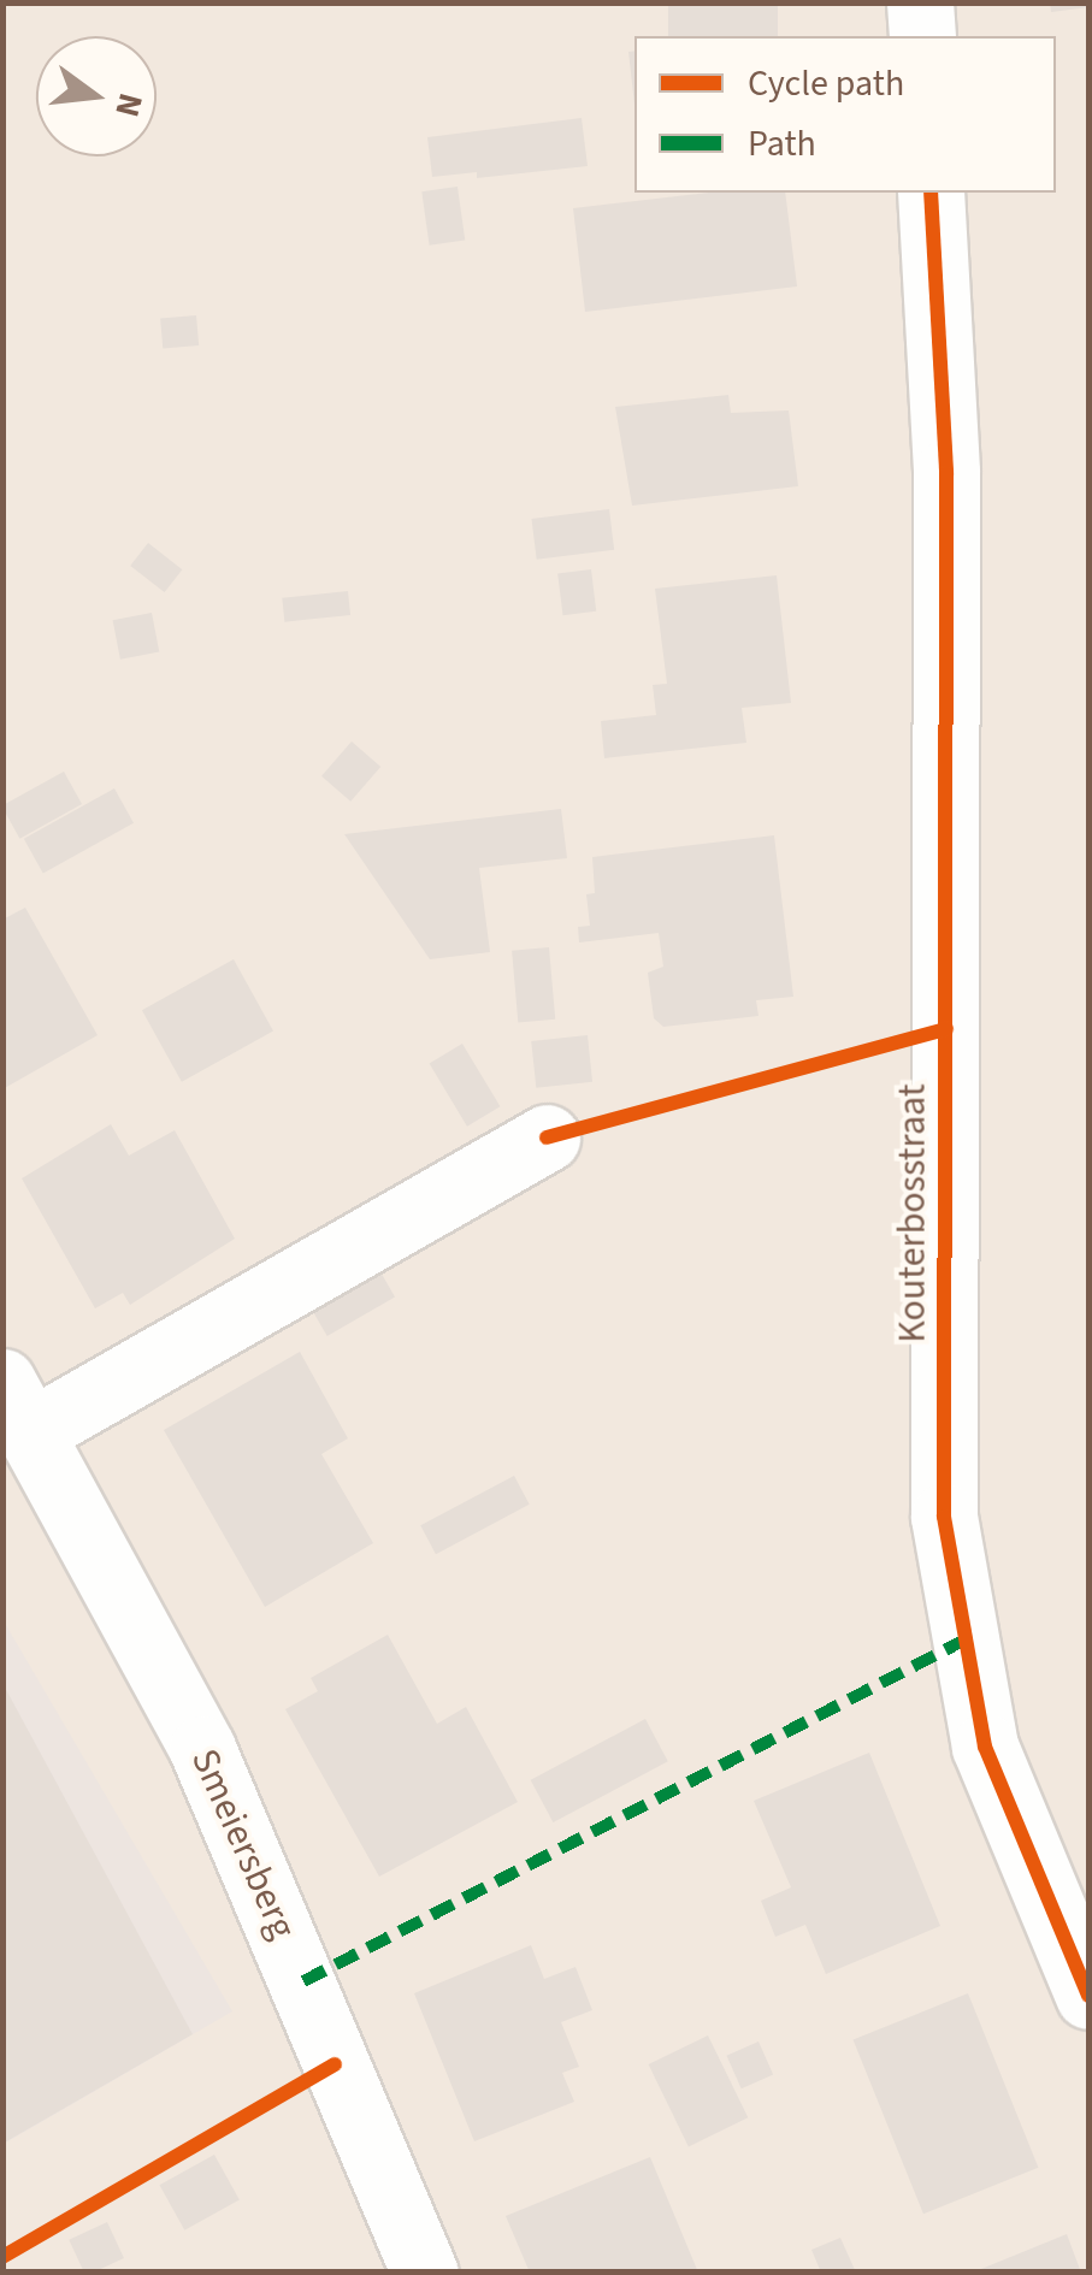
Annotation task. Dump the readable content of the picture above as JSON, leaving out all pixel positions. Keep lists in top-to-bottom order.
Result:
{
  "streets": {
    "street": ["Kouterbosstraat", "Smeiersberg"]
  },
  "legend": ["Cycle path", "Path"],
  "north": "right"
}
